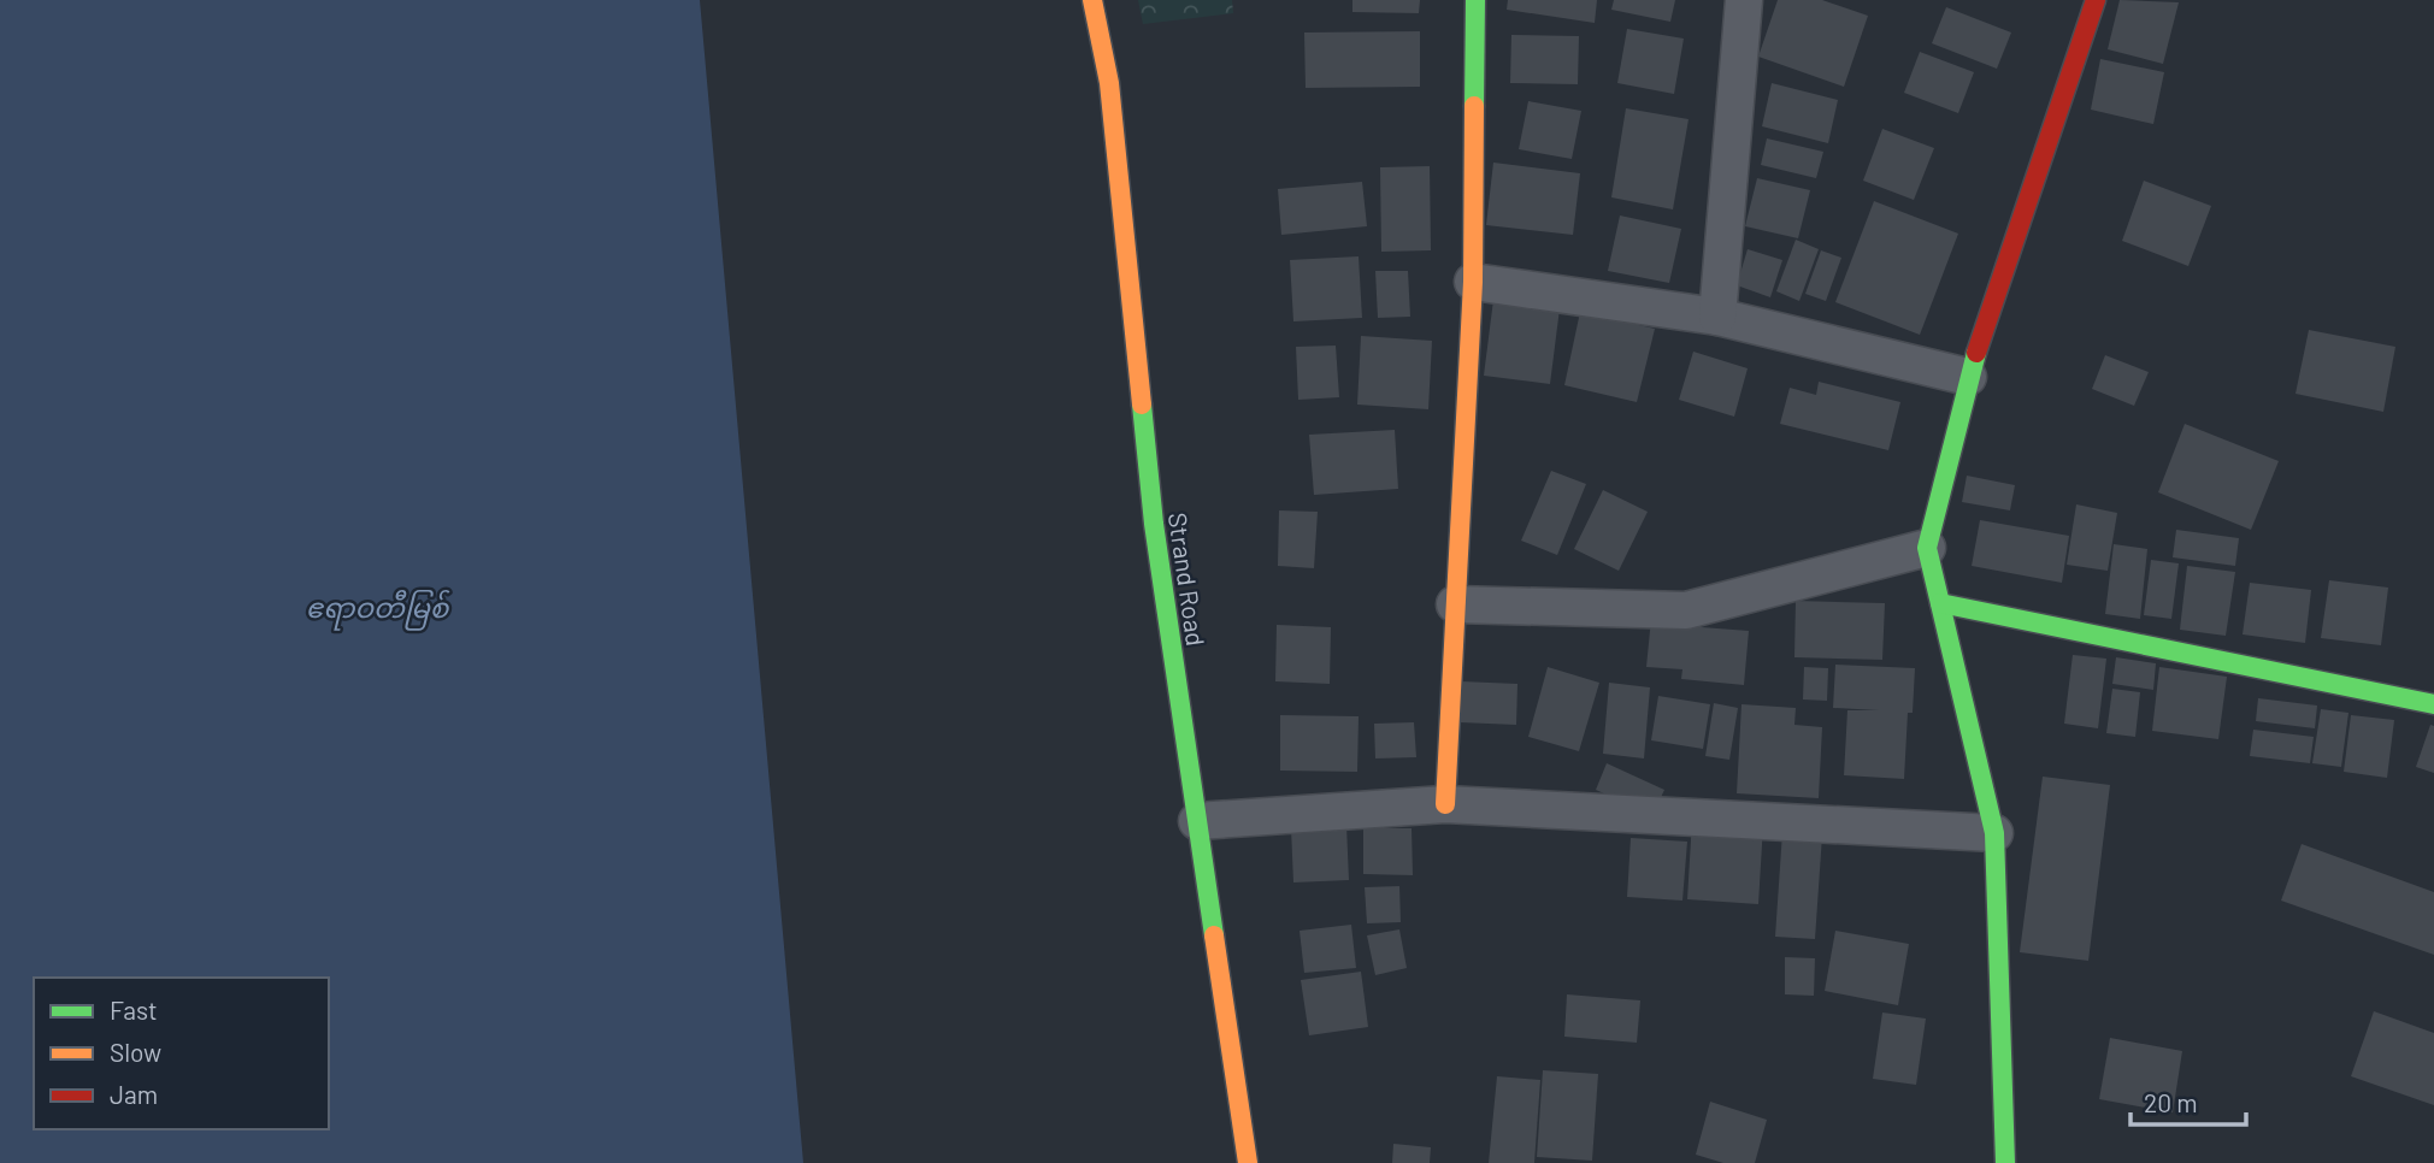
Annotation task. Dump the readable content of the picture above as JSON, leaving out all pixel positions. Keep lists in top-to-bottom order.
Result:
{
  "streets": {
    "street": ["Strand Road"]
  },
  "water": ["ဧရာဝတီမြစ်"],
  "legend": ["Fast", "Slow", "Jam"],
  "scale_bar": "20 m"
}
